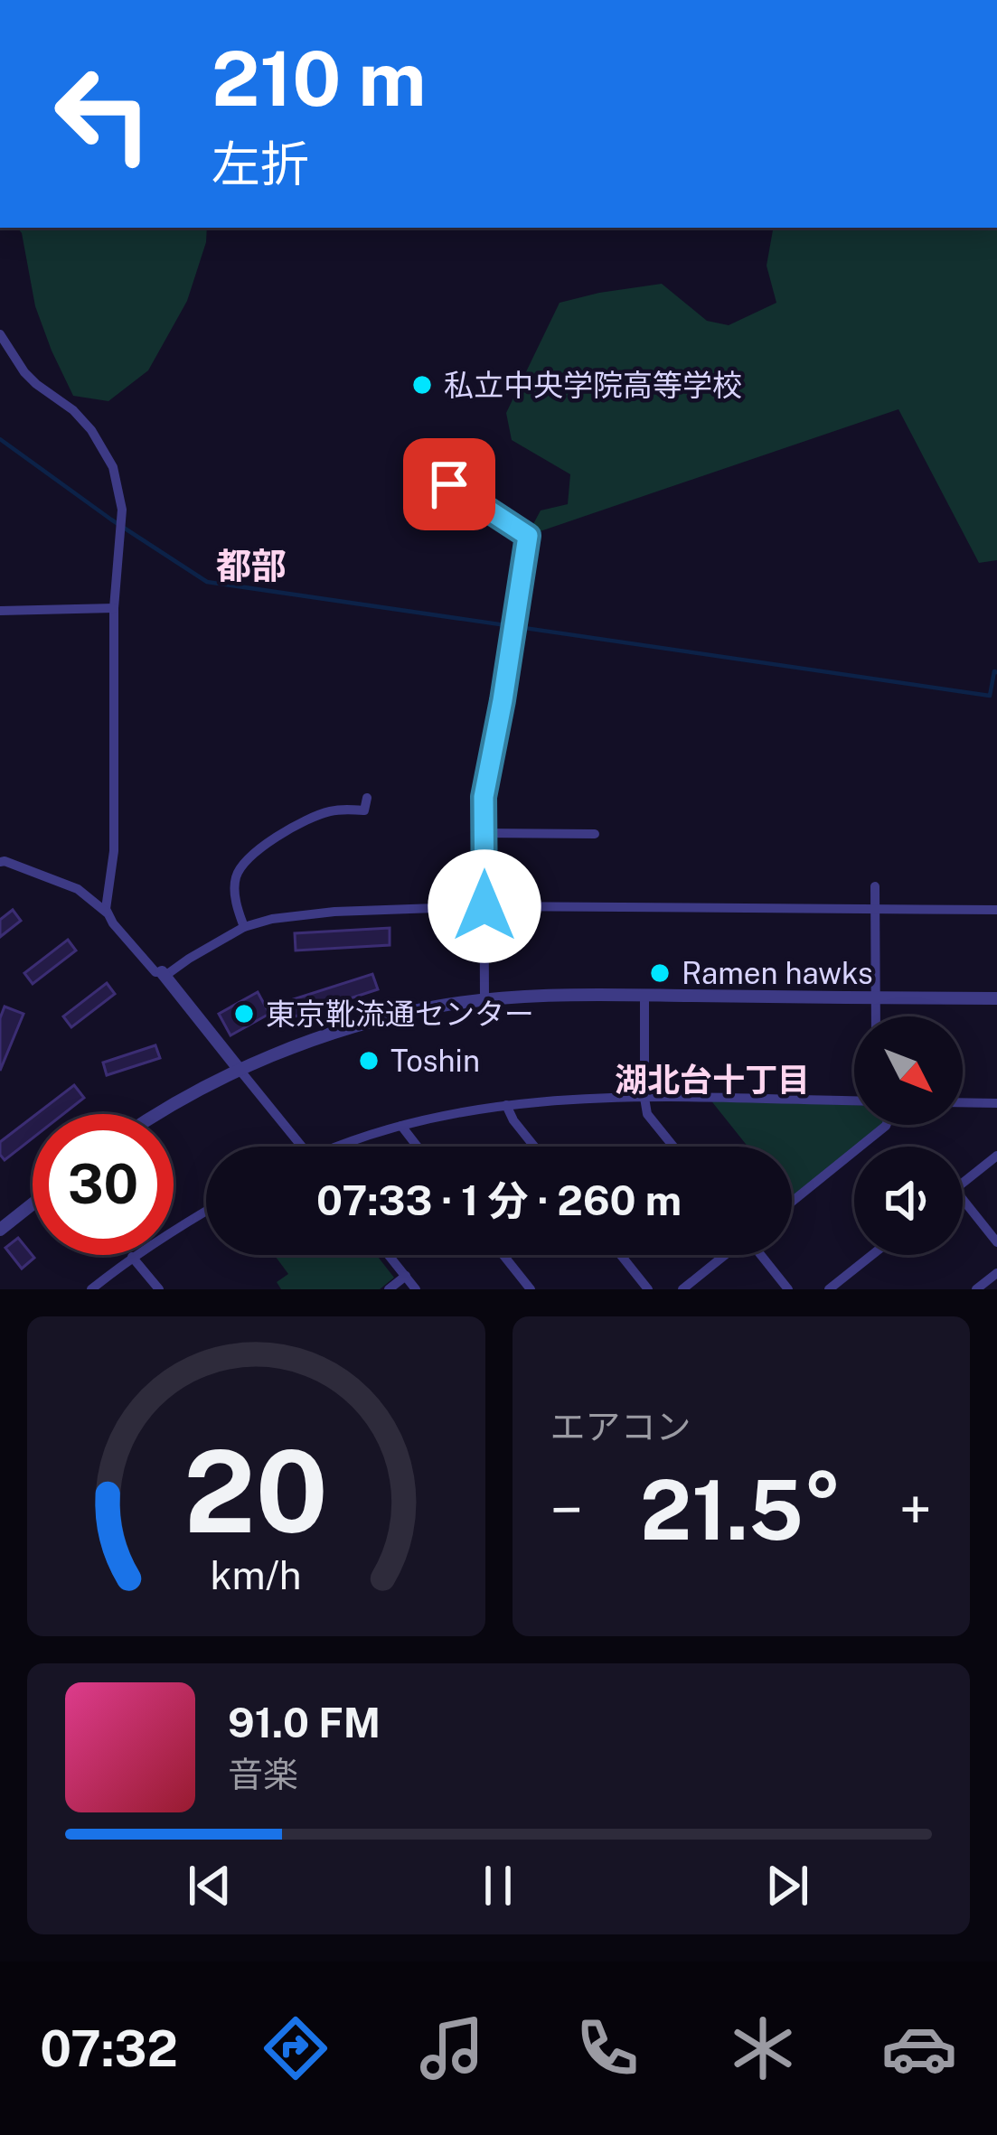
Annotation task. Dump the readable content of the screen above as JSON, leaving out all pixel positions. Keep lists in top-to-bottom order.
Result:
{
  "districts": ["都部", "湖北台十丁目"],
  "places": [
    "私立中央学院高等学校",
    "Ramen hawks",
    "東京靴流通センター",
    "Toshin"
  ],
  "north": "bottom right",
  "page": {
    "turn": ["210 m", "左折"],
    "limit": "30",
    "trip": "07:33 · 1 分 · 260 m",
    "tile": "エアコン",
    "heat": ["−", "21.5°", "+"],
    "song": ["91.0 FM", "音楽"],
    "tabs": "07:32",
    "gauge": ["20", "km/h"]
  }
}
